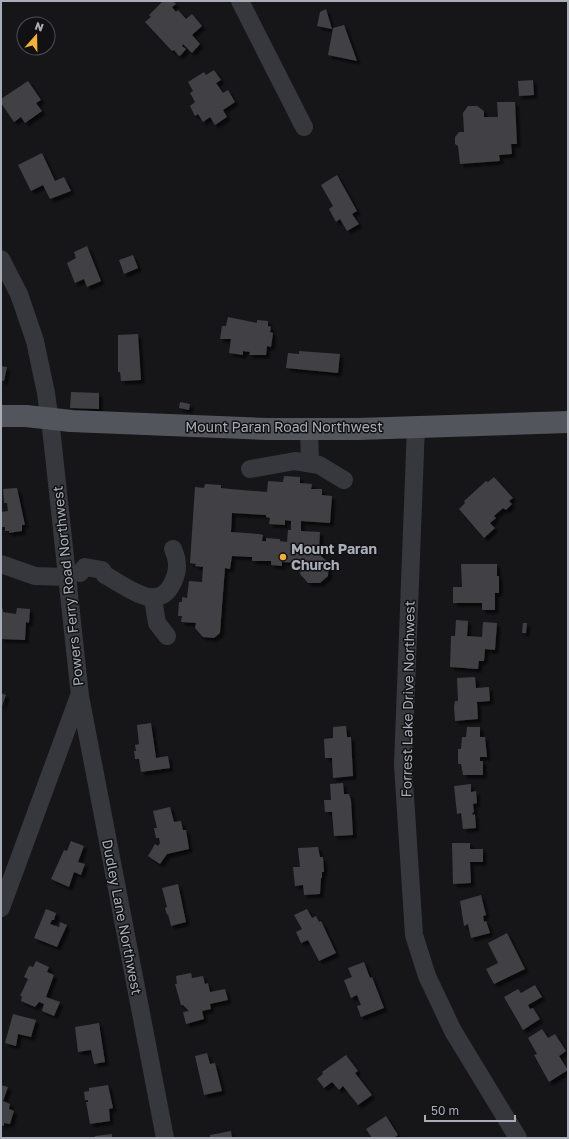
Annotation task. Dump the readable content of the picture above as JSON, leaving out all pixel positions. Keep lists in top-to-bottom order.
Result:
{
  "streets": {
    "main road": ["Mount Paran Road Northwest"],
    "street": ["Powers Ferry Road Northwest", "Forrest Lake Drive Northwest", "Dudley Lane Northwest"]
  },
  "crossings": [
    ["Mount Paran Road Northwest", "Powers Ferry Road Northwest"],
    ["Mount Paran Road Northwest", "Forrest Lake Drive Northwest"],
    ["Powers Ferry Road Northwest", "Dudley Lane Northwest"]
  ],
  "places": ["Mount Paran Church"],
  "scale_bar": "50 m",
  "north": "top"
}
